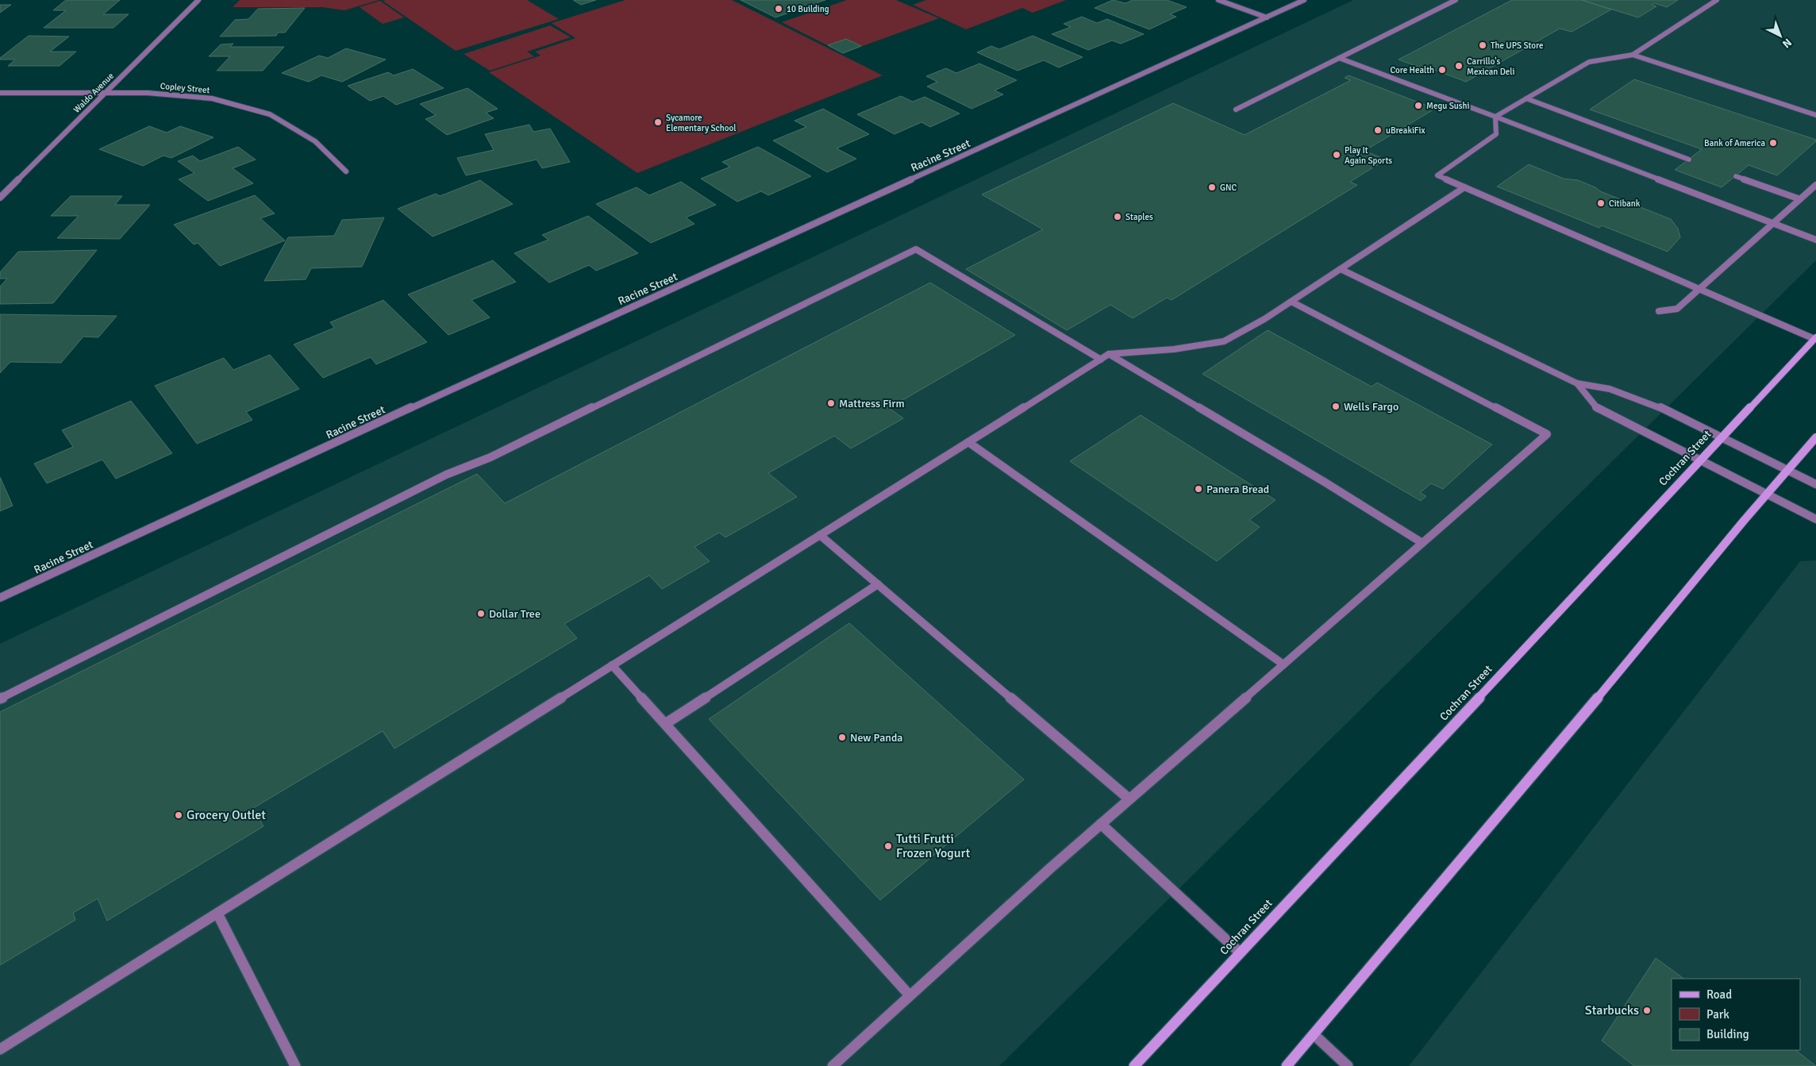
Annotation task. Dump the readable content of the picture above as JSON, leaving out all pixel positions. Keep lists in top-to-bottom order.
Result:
{
  "streets": {
    "main road": ["Cochran Street"],
    "street": ["Copley Street", "Waldo Avenue", "Racine Street"]
  },
  "crossings": [
    ["Copley Street", "Waldo Avenue"]
  ],
  "places": [
    "10 Building",
    "The UPS Store",
    "Carrillo's Mexican Deli",
    "Core Health",
    "Megu Sushi",
    "Sycamore Elementary School",
    "uBreakiFix",
    "Bank of America",
    "Play It Again Sports",
    "GNC",
    "Citibank",
    "Staples",
    "Mattress Firm",
    "Wells Fargo",
    "Panera Bread",
    "Dollar Tree",
    "New Panda",
    "Grocery Outlet",
    "Tutti Frutti Frozen Yogurt",
    "Starbucks"
  ],
  "legend": ["Road", "Park", "Building"],
  "north": "bottom right"
}
